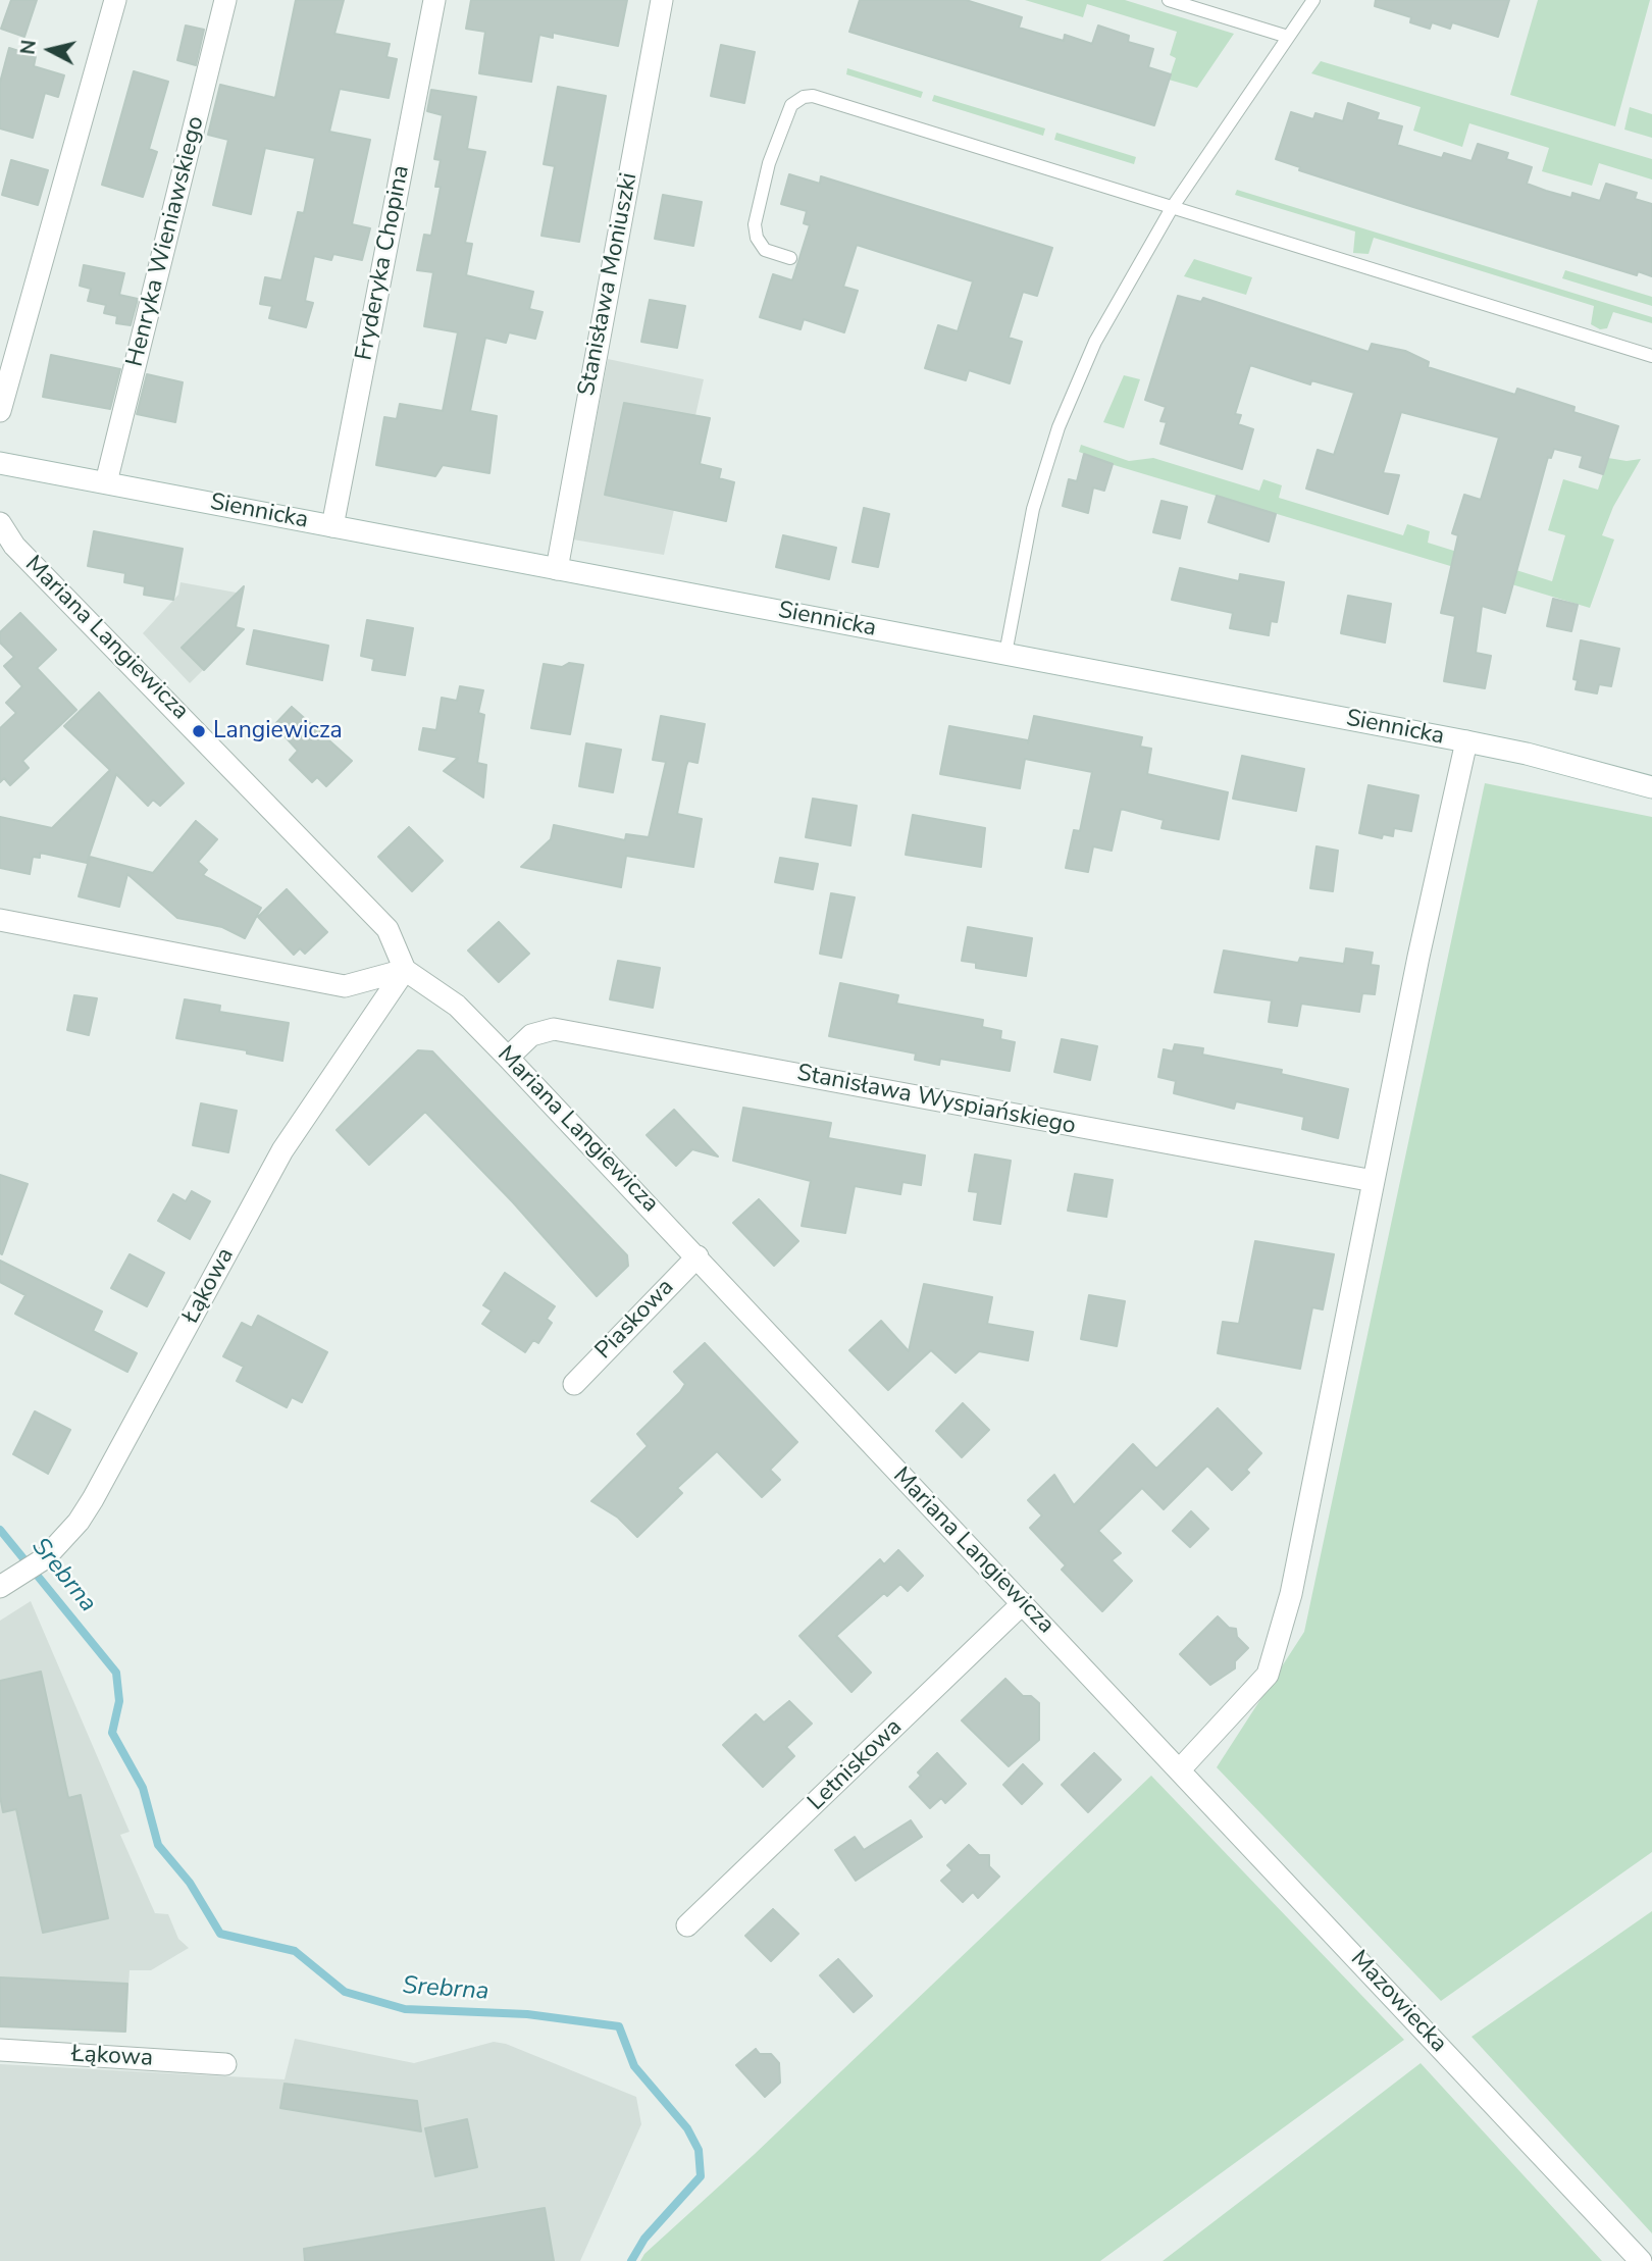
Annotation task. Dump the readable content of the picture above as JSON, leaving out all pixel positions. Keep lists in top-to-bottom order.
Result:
{
  "streets": {
    "street": [
      "Henryka Wieniawskiego",
      "Fryderyka Chopina",
      "Stanisława Moniuszki",
      "Siennicka",
      "Mariana Langiewicza",
      "Stanisława Wyspiańskiego",
      "Łąkowa",
      "Piaskowa",
      "Letniskowa",
      "Mazowiecka"
    ]
  },
  "crossings": [
    ["Henryka Wieniawskiego", "Siennicka"],
    ["Fryderyka Chopina", "Siennicka"],
    ["Stanisława Moniuszki", "Siennicka"],
    ["Mariana Langiewicza", "Stanisława Wyspiańskiego"],
    ["Mariana Langiewicza", "Łąkowa"],
    ["Mariana Langiewicza", "Piaskowa"],
    ["Mariana Langiewicza", "Letniskowa"],
    ["Mariana Langiewicza", "Mazowiecka"]
  ],
  "water": ["Srebrna"],
  "places": ["Langiewicza"],
  "north": "left"
}
